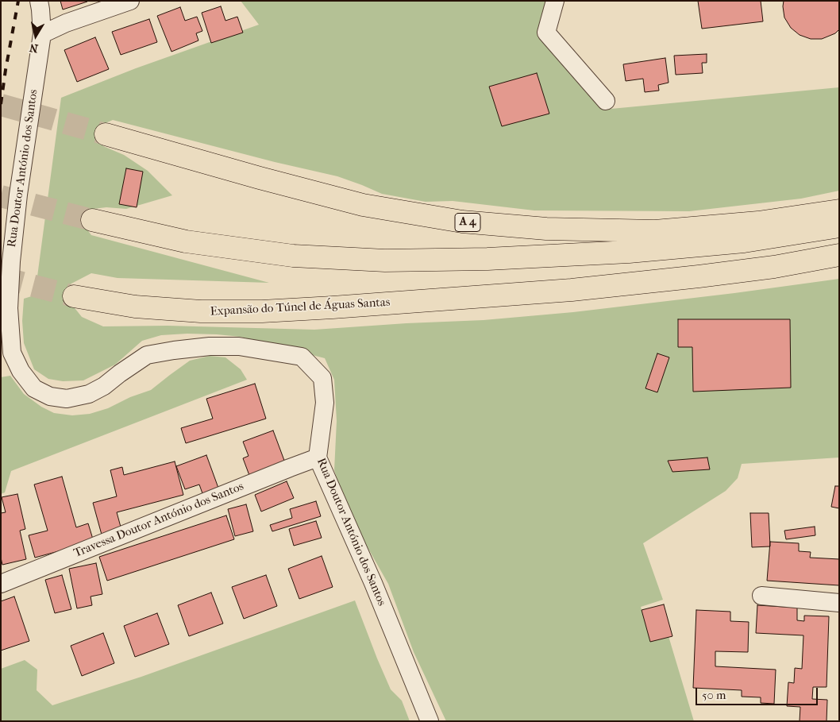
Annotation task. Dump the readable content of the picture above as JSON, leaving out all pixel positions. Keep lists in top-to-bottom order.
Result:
{
  "streets": {
    "highway": ["A 4", "Expansão do Túnel de Águas Santas"],
    "street": ["Rua Doutor António dos Santos", "Travessa Doutor António dos Santos"]
  },
  "crossings": [
    ["Rua Doutor António dos Santos", "Travessa Doutor António dos Santos"]
  ],
  "scale_bar": "50 m",
  "north": "bottom"
}
